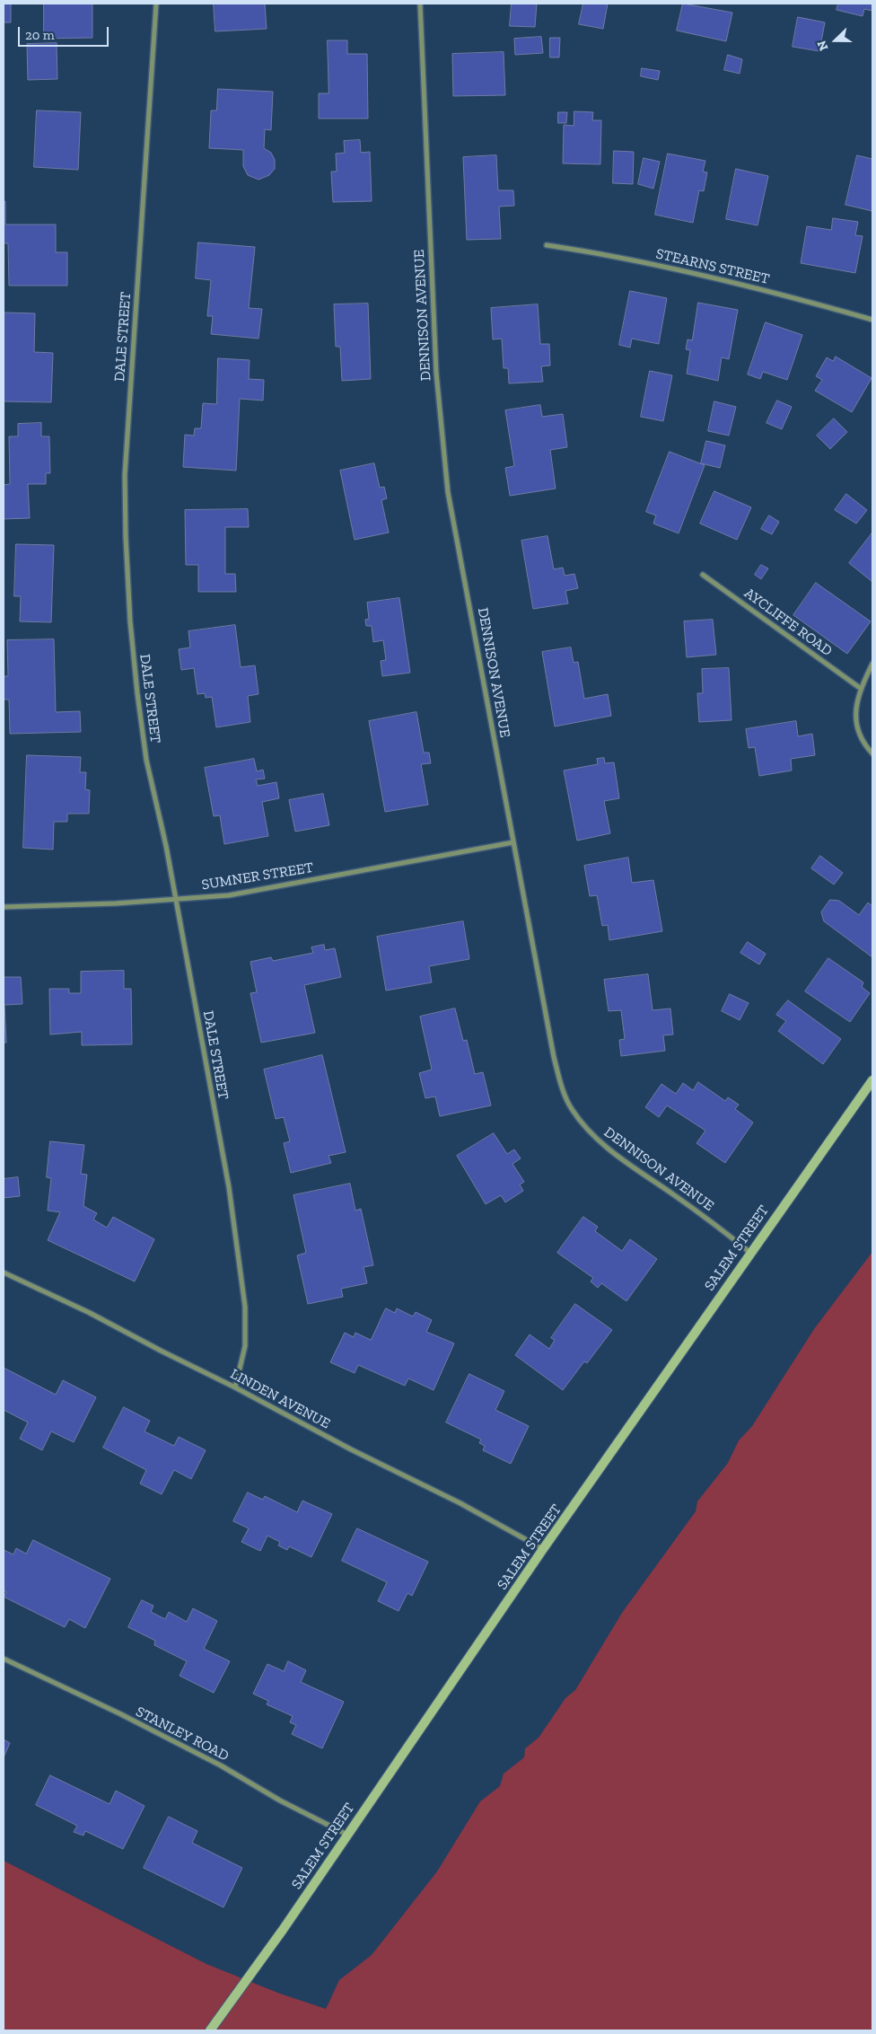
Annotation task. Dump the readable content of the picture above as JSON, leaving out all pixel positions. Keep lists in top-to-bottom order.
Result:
{
  "streets": {
    "main road": ["SALEM STREET"],
    "street": [
      "STEARNS STREET",
      "DENNISON AVENUE",
      "DALE STREET",
      "AYCLIFFE ROAD",
      "SUMNER STREET",
      "LINDEN AVENUE",
      "STANLEY ROAD"
    ]
  },
  "crossings": [
    ["DENNISON AVENUE", "SUMNER STREET"],
    ["DENNISON AVENUE", "SALEM STREET"],
    ["DALE STREET", "SUMNER STREET"],
    ["DALE STREET", "LINDEN AVENUE"],
    ["SALEM STREET", "LINDEN AVENUE"],
    ["SALEM STREET", "STANLEY ROAD"]
  ],
  "scale_bar": "20 m",
  "north": "left"
}
